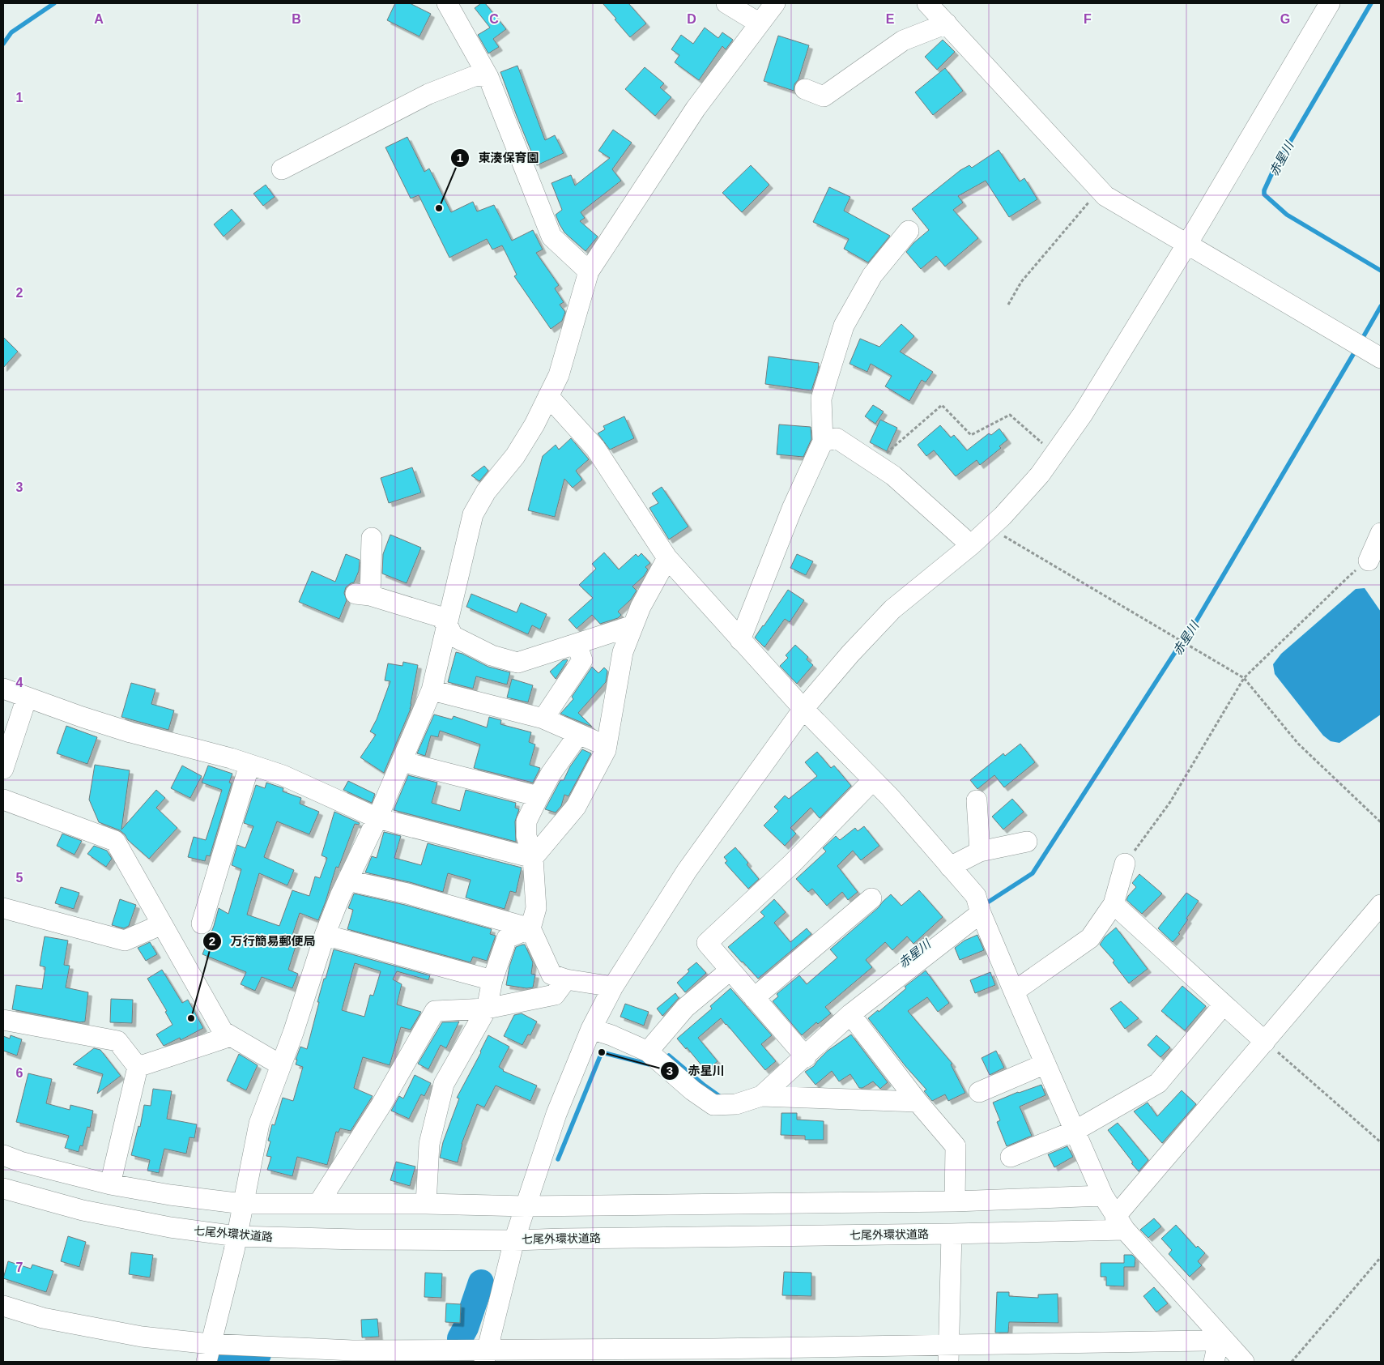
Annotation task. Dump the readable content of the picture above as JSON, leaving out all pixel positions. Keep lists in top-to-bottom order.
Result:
{
  "streets": {
    "street": ["七尾外環状道路"]
  },
  "water": ["赤星川"],
  "places": ["東湊保育園", "万行簡易郵便局", "赤星川"],
  "grid": {
    "columns": [
      "A",
      "B",
      "C",
      "D",
      "E",
      "F",
      "G"
    ],
    "rows": [
      "1",
      "2",
      "3",
      "4",
      "5",
      "6",
      "7"
    ]
  }
}
